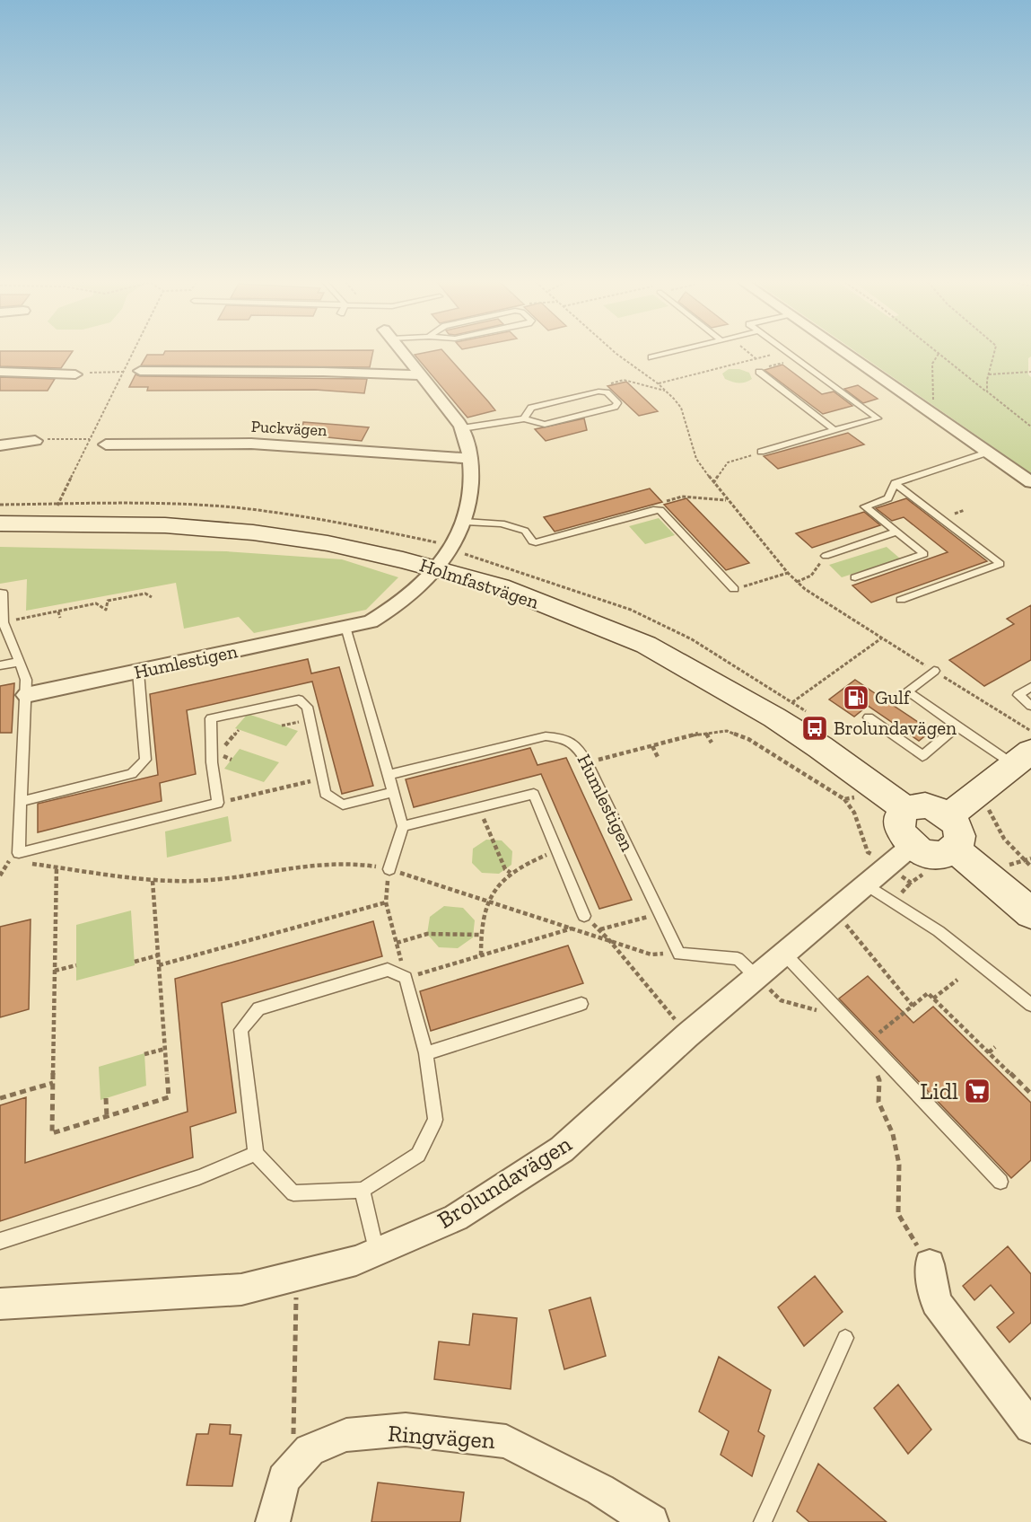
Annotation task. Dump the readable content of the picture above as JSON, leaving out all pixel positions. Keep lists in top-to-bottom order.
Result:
{
  "streets": {
    "street": [
      "Puckvägen",
      "Holmfastvägen",
      "Humlestigen",
      "Brolundavägen",
      "Ringvägen"
    ]
  },
  "crossings": [
    ["Puckvägen", "Humlestigen"],
    ["Holmfastvägen", "Humlestigen"],
    ["Holmfastvägen", "Brolundavägen"]
  ],
  "places": {
    "fuel station": ["Gulf"],
    "bus stop": ["Brolundavägen"],
    "supermarket": ["Lidl"]
  }
}
